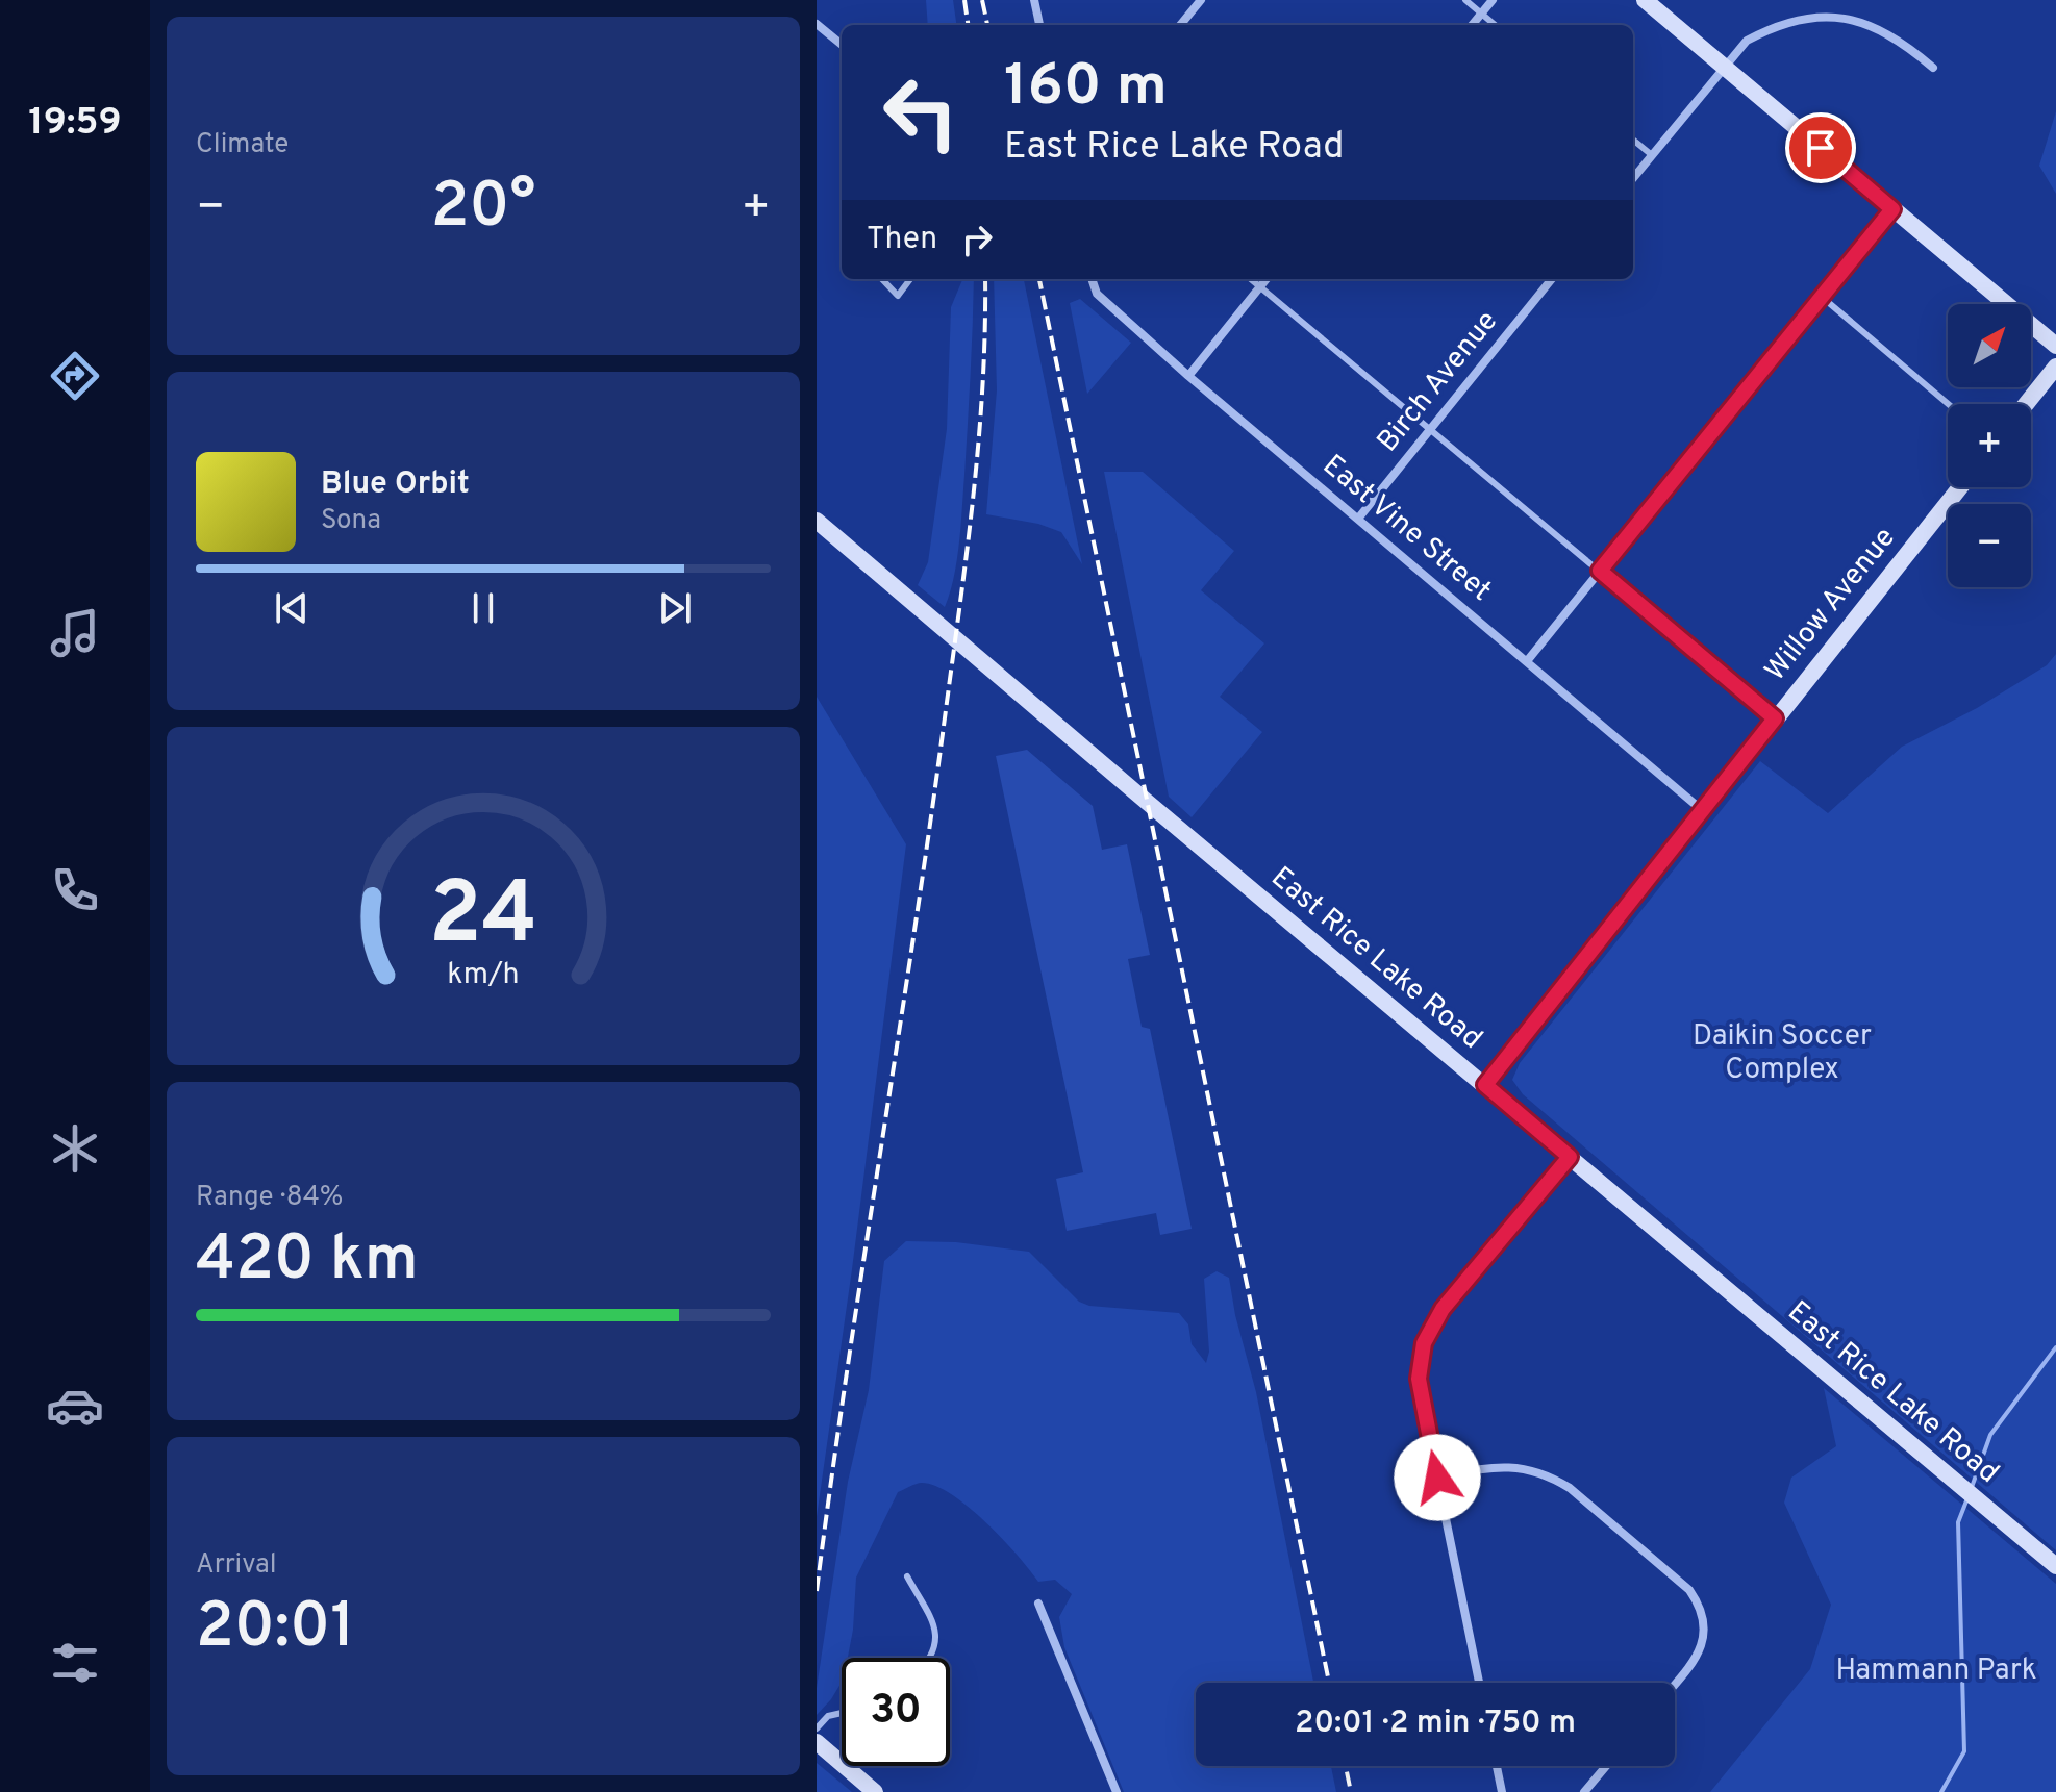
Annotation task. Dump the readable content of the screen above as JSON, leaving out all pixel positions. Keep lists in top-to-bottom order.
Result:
{
  "streets": {
    "street": [
      "Birch Avenue",
      "East Vine Street",
      "Willow Avenue",
      "East Rice Lake Road"
    ]
  },
  "crossings": [
    ["Birch Avenue", "East Vine Street"],
    ["East Vine Street", "Willow Avenue"],
    ["Willow Avenue", "East Rice Lake Road"]
  ],
  "parks": ["Daikin Soccer Complex", "Hammann Park"],
  "north": "top right",
  "page": {
    "tabs": "19:59",
    "tile": [
      "Climate",
      ["Range · 84%", "420 km"],
      ["Arrival", "20:01"]
    ],
    "turn": ["160 m", "East Rice Lake Road"],
    "heat": ["−", "20°", "+"],
    "then": "Then",
    "map_buttons": ["+", "−"],
    "song": ["Blue Orbit", "Sona"],
    "limit": "30",
    "trip": "20:01 · 2 min · 750 m",
    "gauge": ["24", "km/h"]
  }
}
